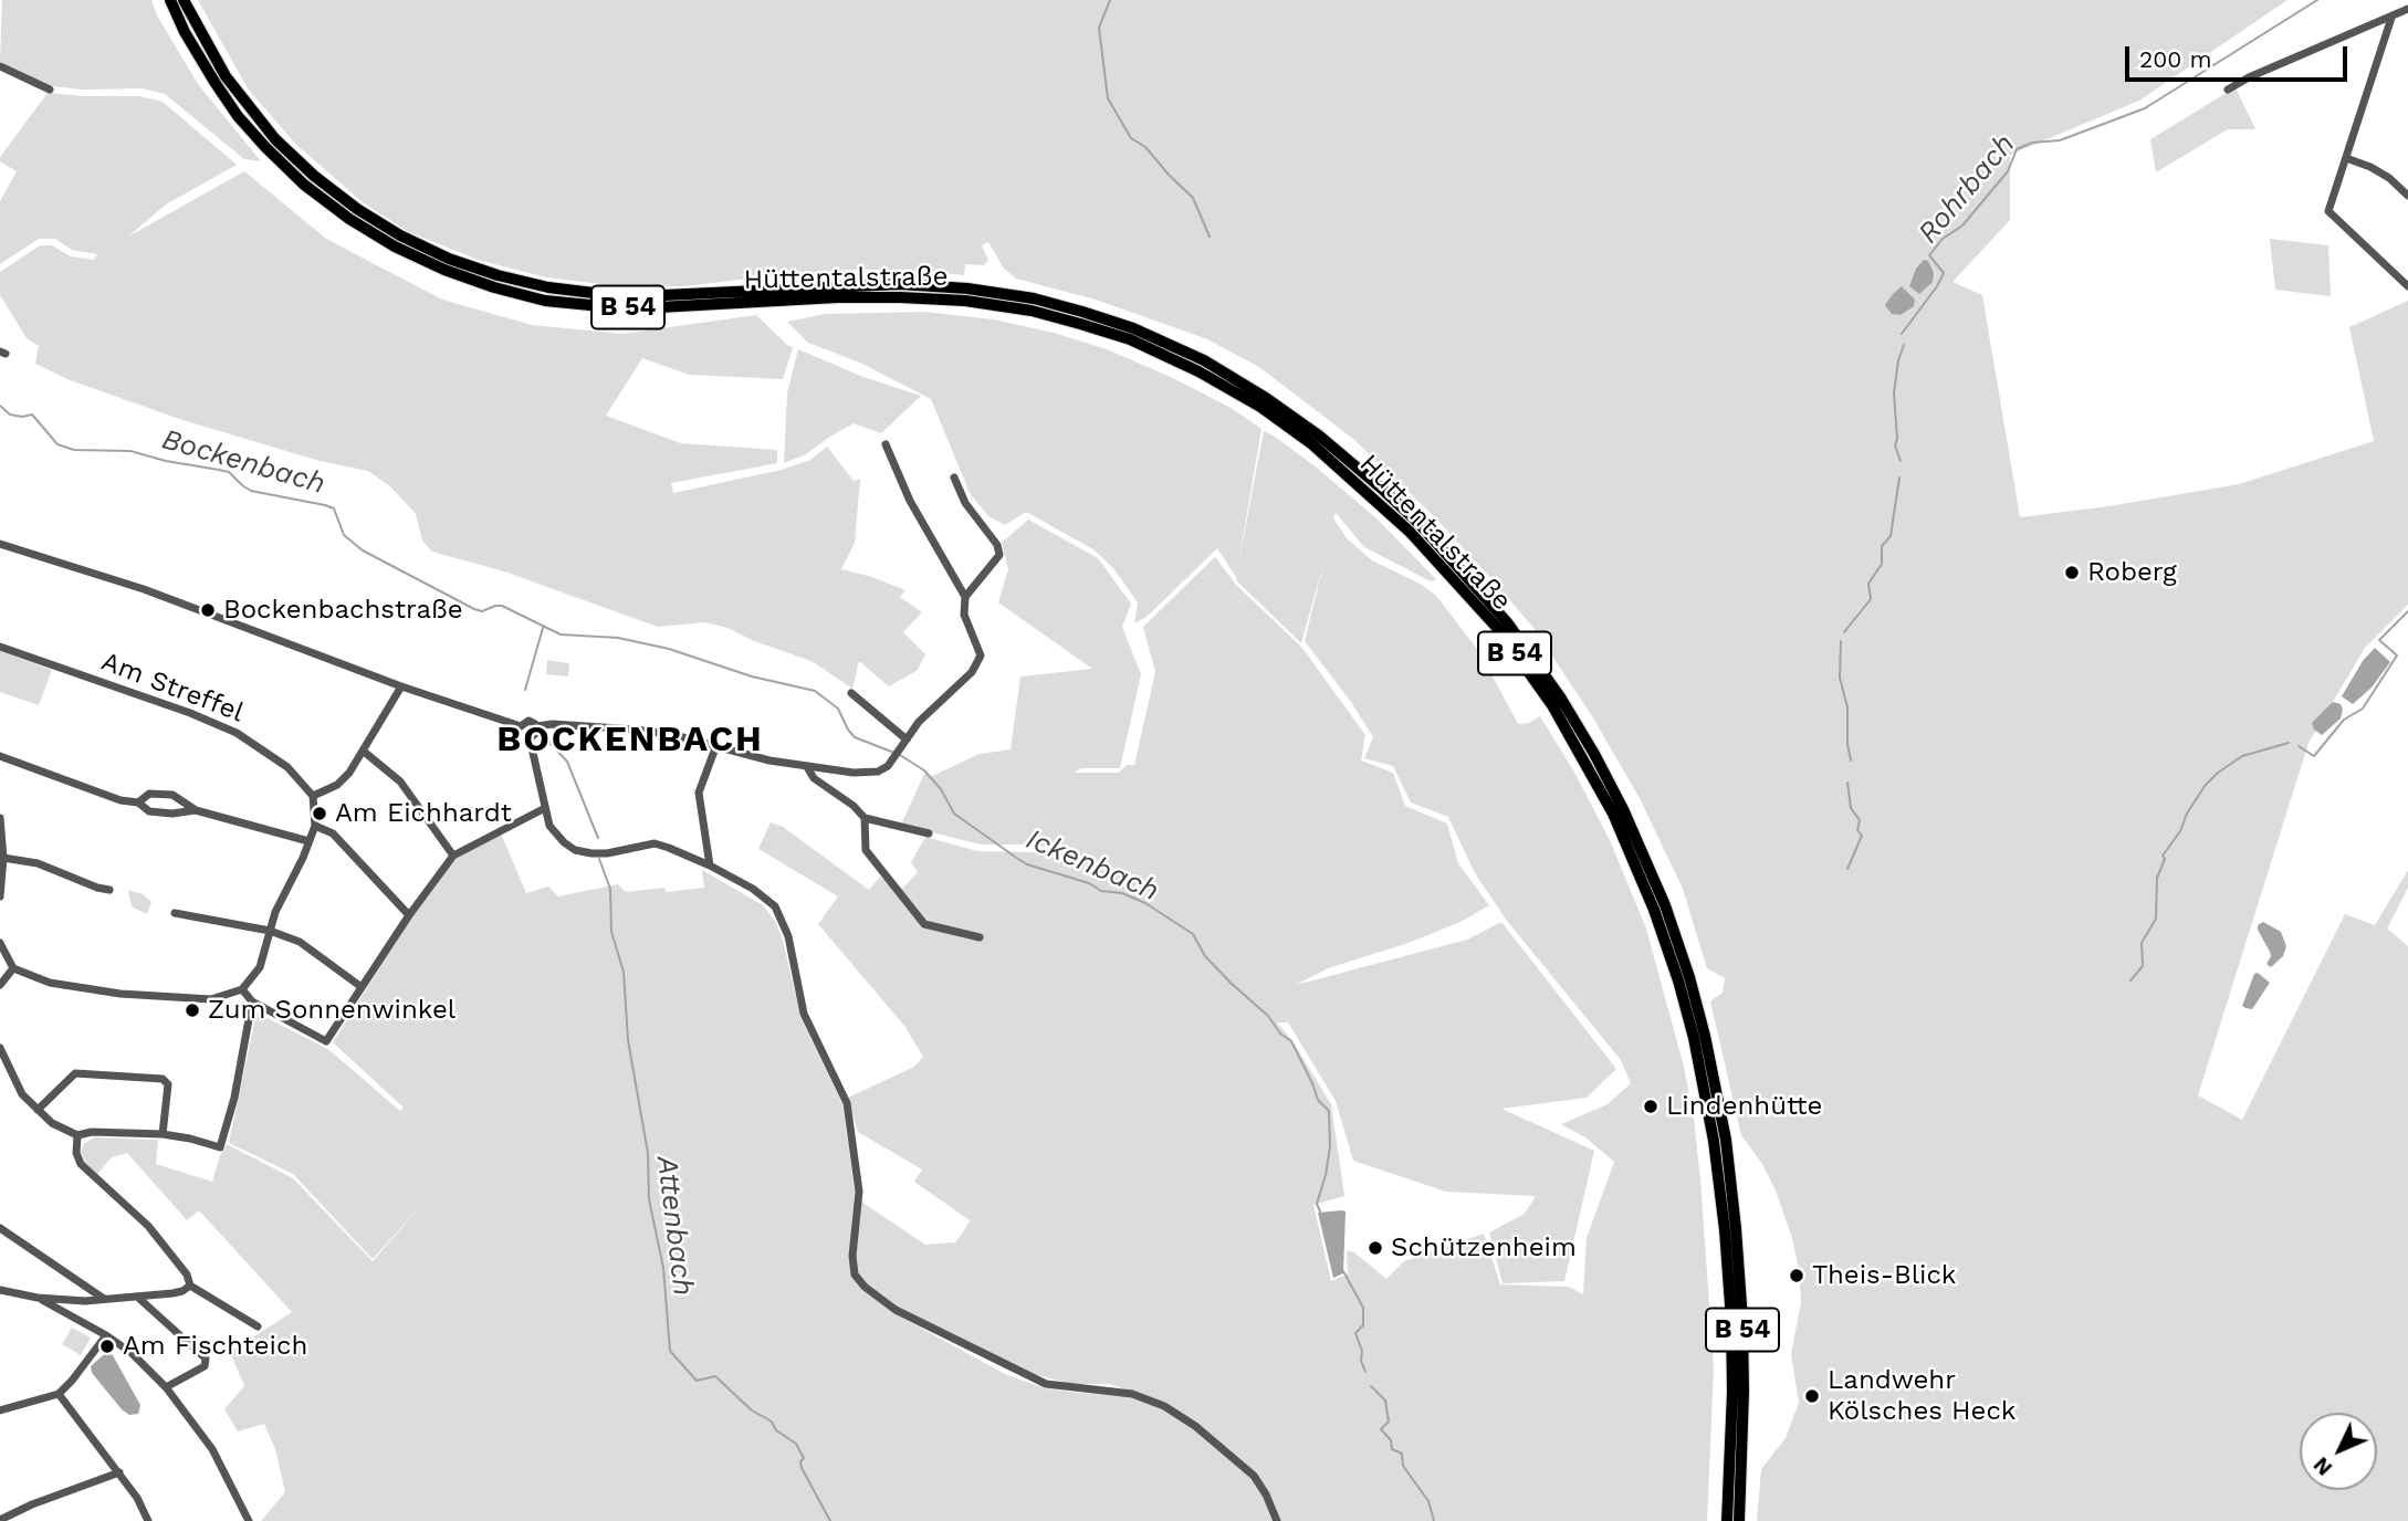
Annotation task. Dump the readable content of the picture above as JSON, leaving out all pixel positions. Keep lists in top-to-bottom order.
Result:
{
  "streets": {
    "highway": ["Hüttentalstraße", "B 54"],
    "street": ["Am Streffel"]
  },
  "crossings": [
    ["Hüttentalstraße", "B 54"]
  ],
  "districts": ["BOCKENBACH"],
  "water": [
    "Rohrbach",
    "Bockenbach",
    "Ickenbach",
    "Attenbach"
  ],
  "places": [
    "Roberg",
    "Bockenbachstraße",
    "Am Eichhardt",
    "Zum Sonnenwinkel",
    "Lindenhütte",
    "Schützenheim",
    "Theis-Blick",
    "Am Fischteich",
    "Landwehr Kölsches Heck"
  ],
  "scale_bar": "200 m",
  "north": "bottom left"
}
